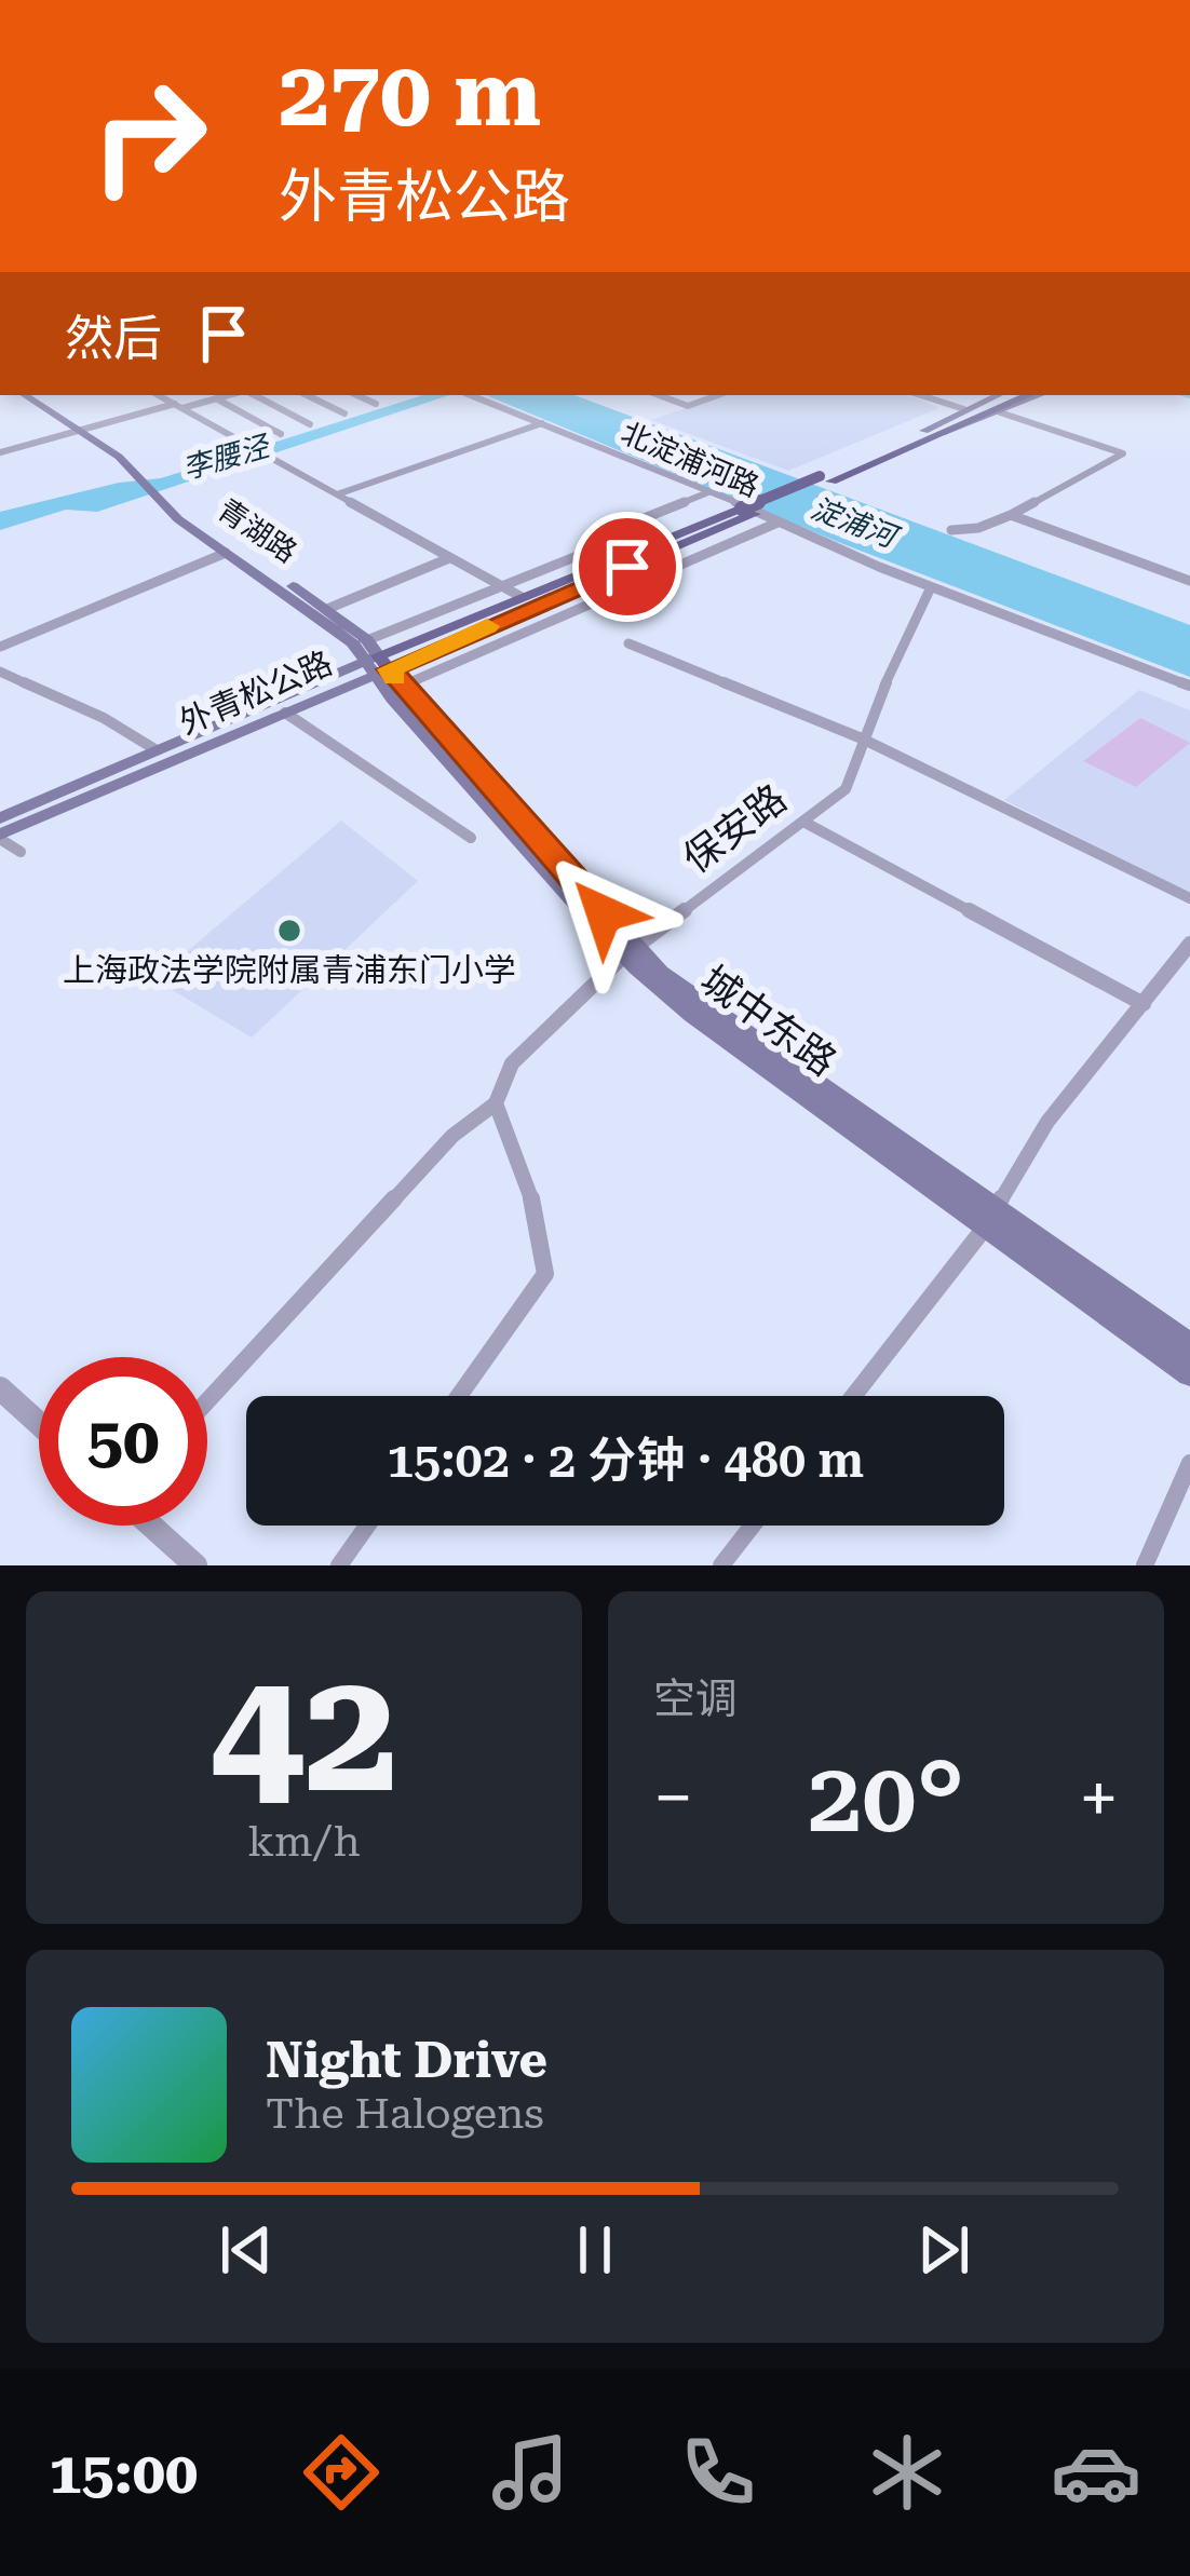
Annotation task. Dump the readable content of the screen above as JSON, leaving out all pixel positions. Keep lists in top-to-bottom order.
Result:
{
  "streets": {
    "main road": ["青湖路", "外青松公路", "城中东路"],
    "street": ["北淀浦河路", "保安路"]
  },
  "crossings": [
    ["北淀浦河路", "保安路"],
    ["青湖路", "外青松公路"],
    ["青湖路", "城中东路"],
    ["外青松公路", "城中东路"],
    ["保安路", "城中东路"]
  ],
  "water": ["李腰泾", "淀浦河"],
  "places": ["上海政法学院附属青浦东门小学"],
  "page": {
    "turn": ["270 m", "外青松公路"],
    "then": "然后",
    "limit": "50",
    "trip": "15:02 · 2 分钟 · 480 m",
    "tile": [
      ["42", "km/h"],
      "空调"
    ],
    "heat": ["−", "20°", "+"],
    "song": ["Night Drive", "The Halogens"],
    "tabs": "15:00"
  }
}
